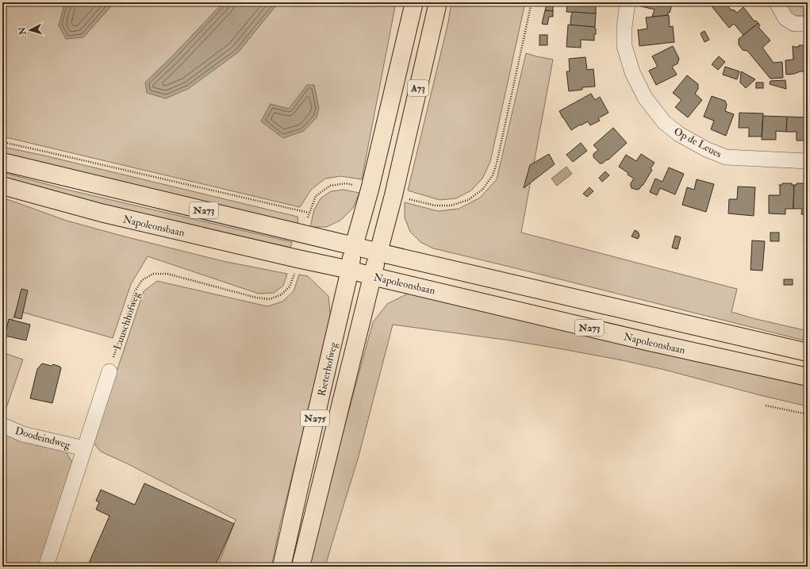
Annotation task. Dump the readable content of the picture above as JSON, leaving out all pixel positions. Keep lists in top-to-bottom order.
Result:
{
  "streets": {
    "main road": [
      "A73",
      "N273",
      "Napoleonsbaan",
      "Rieterhofweg",
      "N275"
    ],
    "street": ["Op de Leues", "Doodeindweg"],
    "path": ["Luuschhofweg"]
  },
  "crossings": [
    ["A73", "N273"],
    ["A73", "Rieterhofweg"],
    ["N273", "Rieterhofweg"],
    ["Napoleonsbaan", "Luuschhofweg"],
    ["Napoleonsbaan", "Rieterhofweg"]
  ],
  "north": "left"
}
